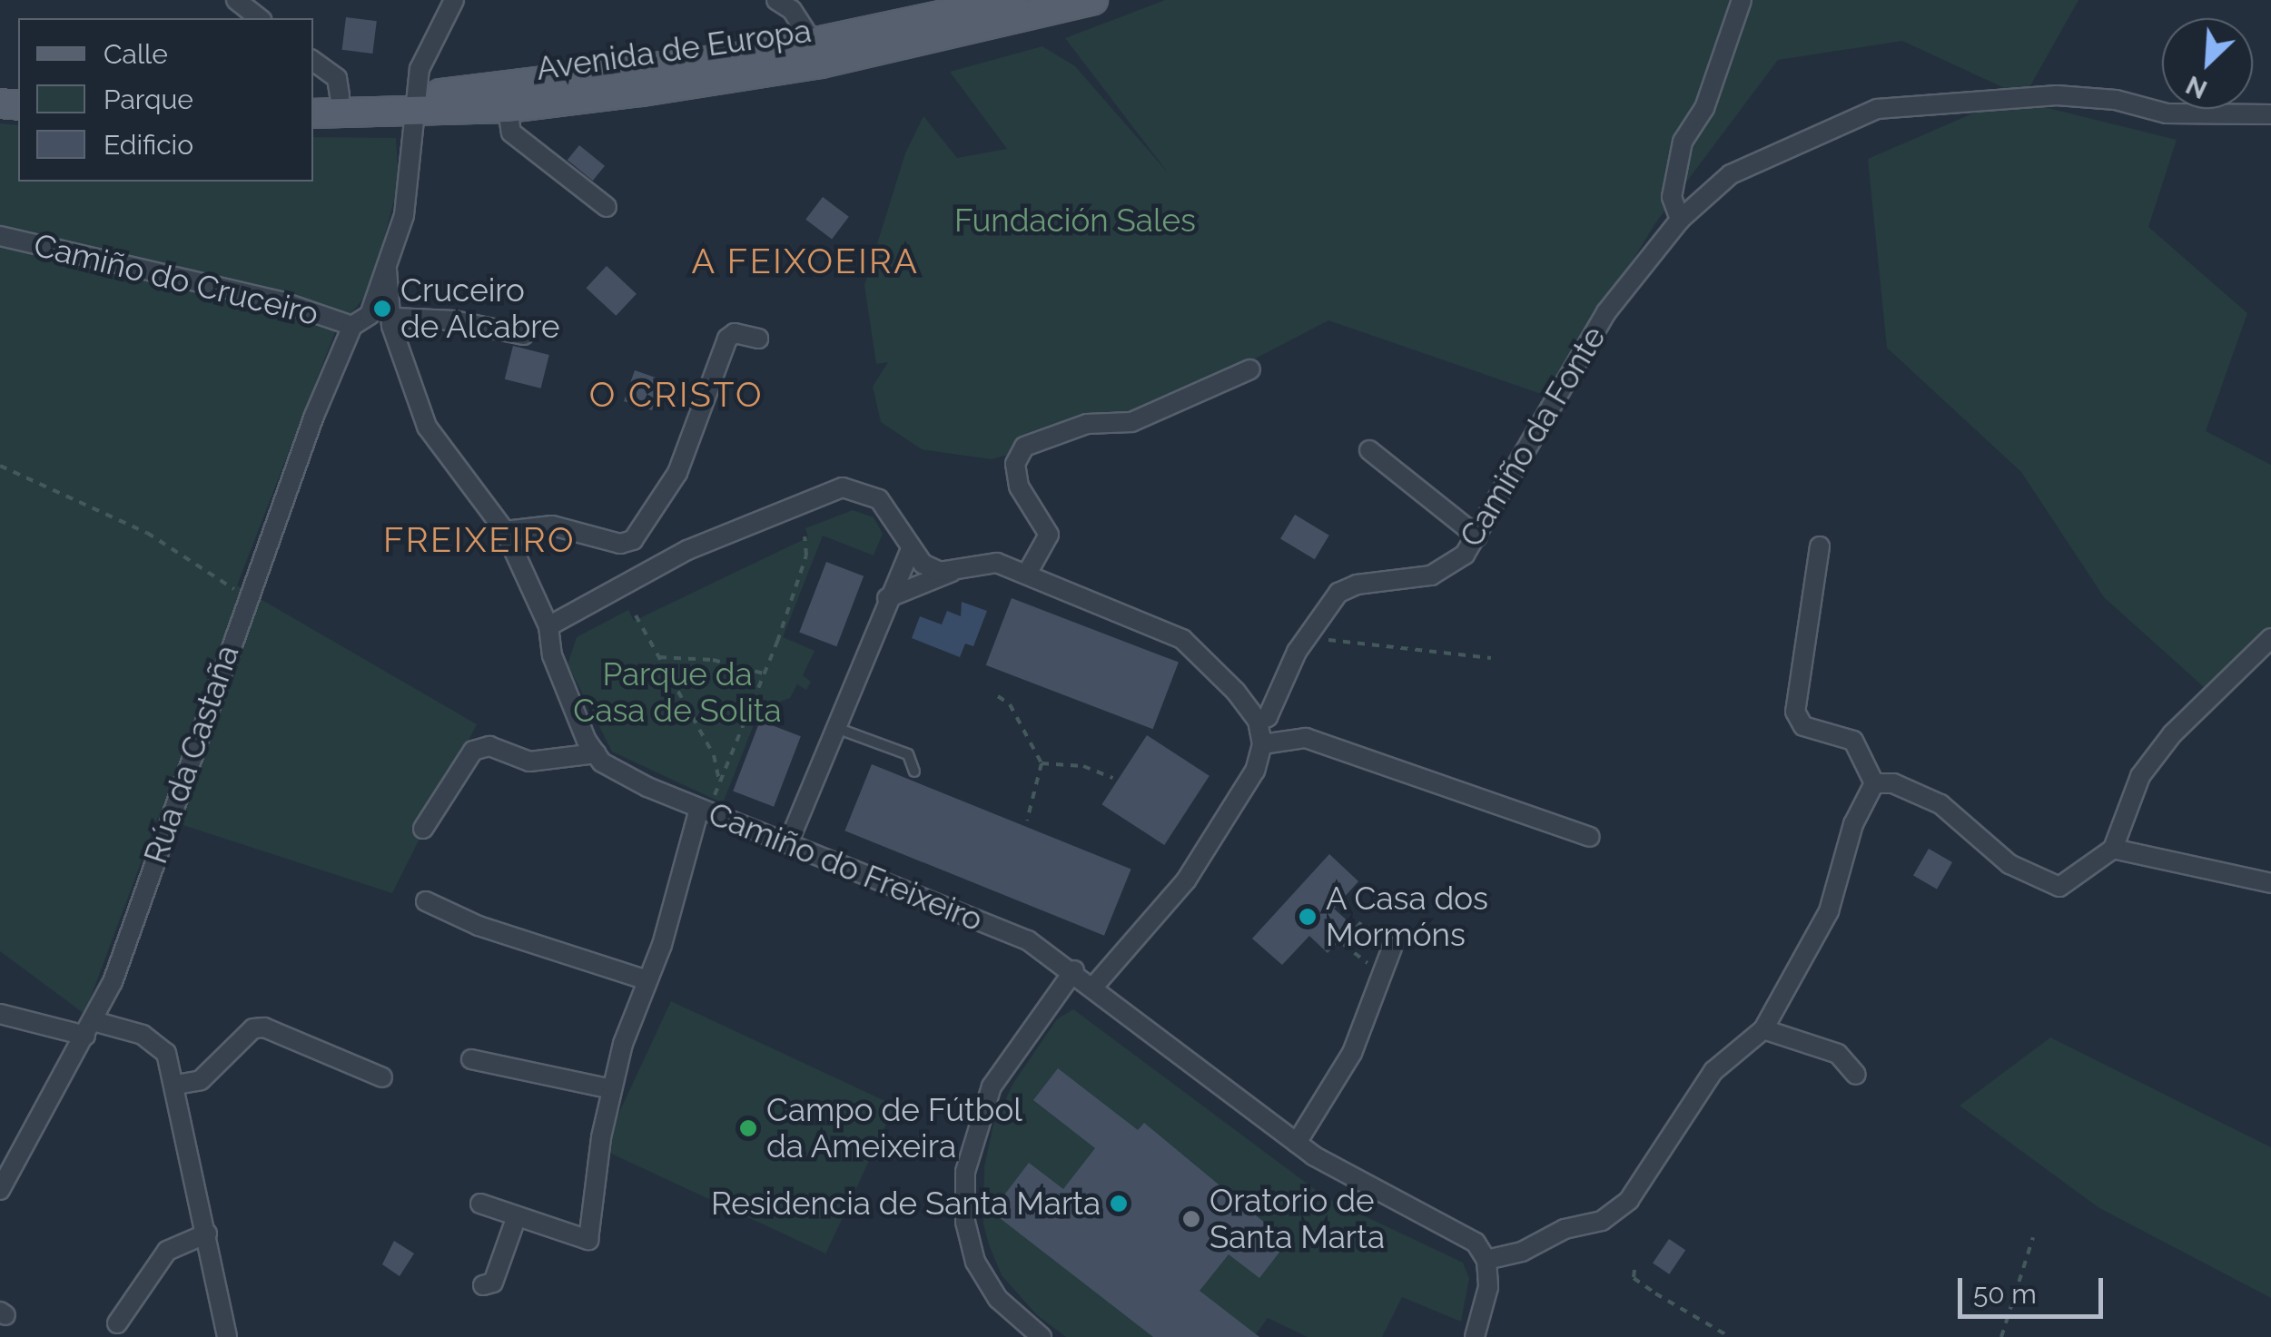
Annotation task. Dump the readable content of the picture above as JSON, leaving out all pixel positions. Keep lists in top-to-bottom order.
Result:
{
  "streets": {
    "main road": ["Avenida de Europa"],
    "street": [
      "Camiño do Cruceiro",
      "Camiño da Fonte",
      "Rúa da Castaña",
      "Camiño do Freixeiro"
    ]
  },
  "crossings": [
    ["Camiño do Cruceiro", "Rúa da Castaña"]
  ],
  "districts": ["A FEIXOEIRA", "O CRISTO", "FREIXEIRO"],
  "parks": ["Fundación Sales", "Parque da Casa de Solita"],
  "places": [
    "Cruceiro de Alcabre",
    "A Casa dos Mormóns",
    "Campo de Fútbol da Ameixeira",
    "Residencia de Santa Marta",
    "Oratorio de Santa Marta"
  ],
  "legend": ["Calle", "Parque", "Edificio"],
  "scale_bar": "50 m",
  "north": "bottom left"
}
